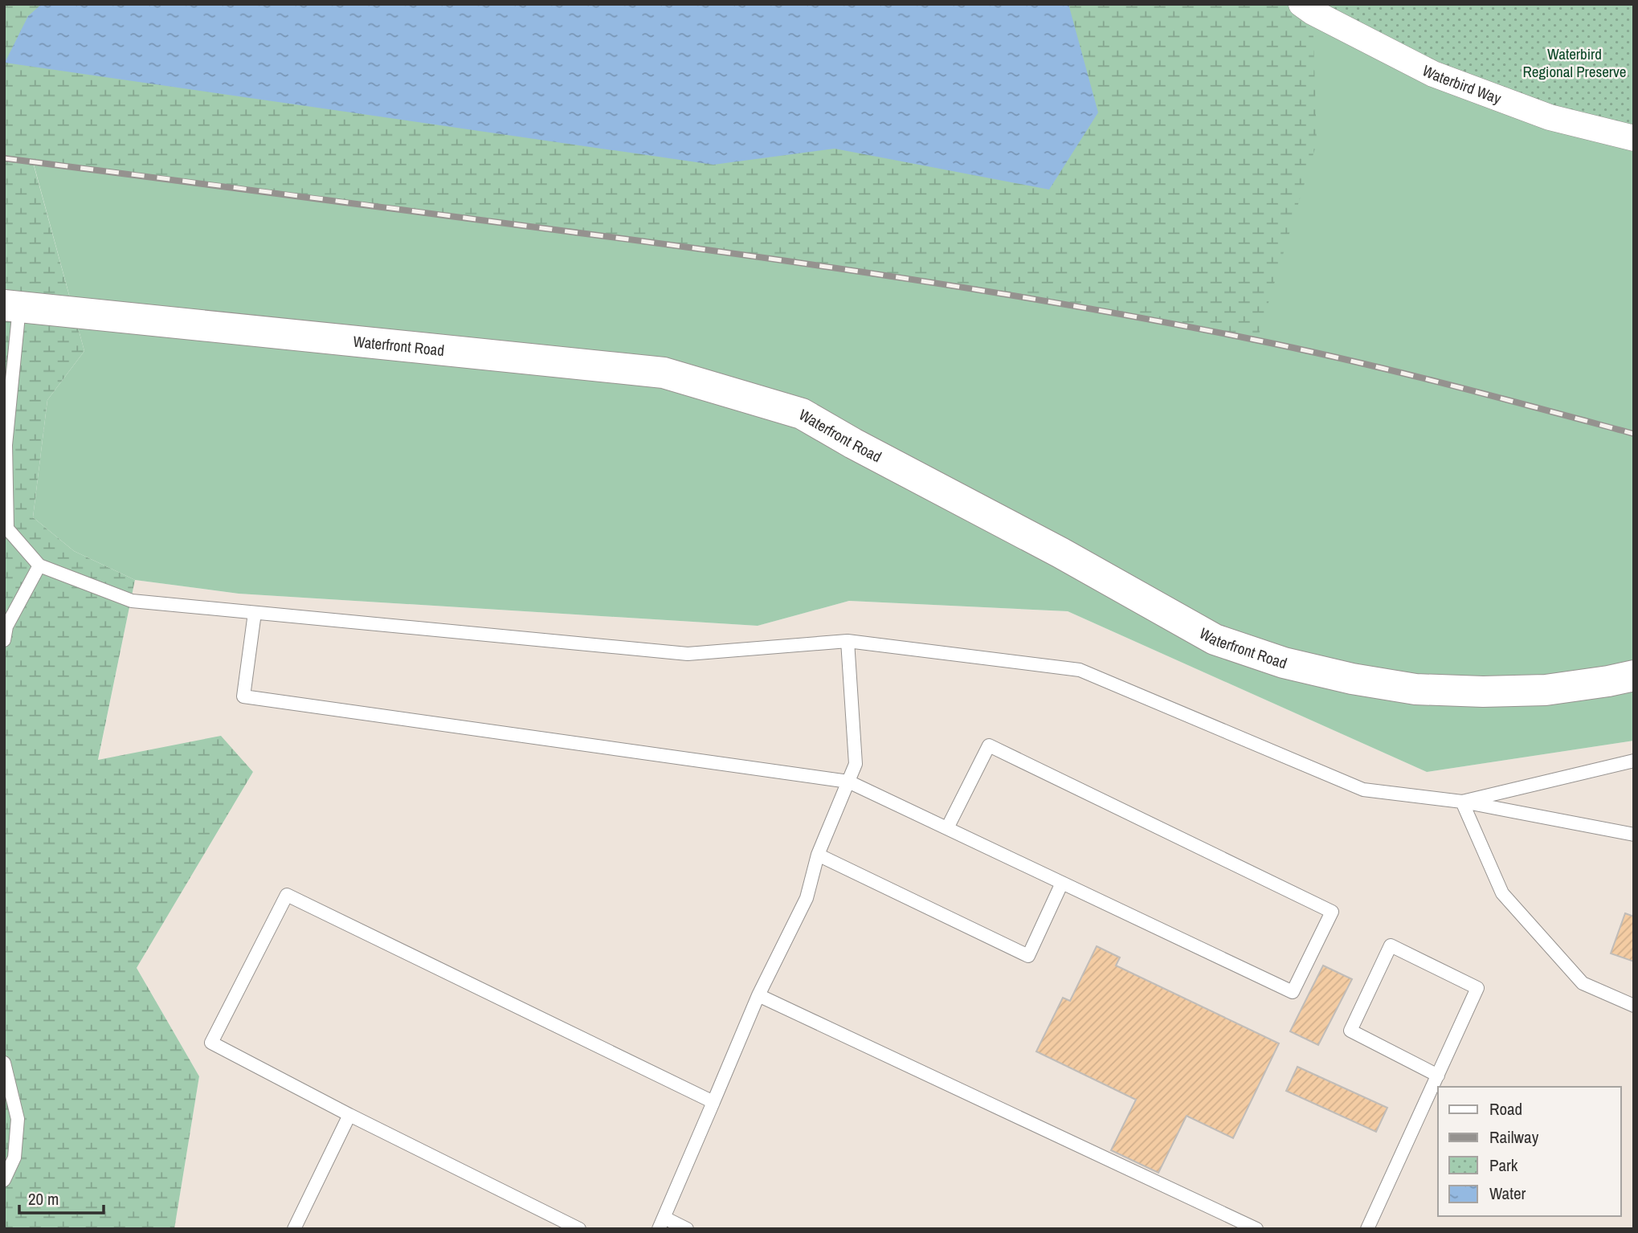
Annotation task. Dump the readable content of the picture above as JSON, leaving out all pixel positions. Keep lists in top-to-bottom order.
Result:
{
  "streets": {
    "street": ["Waterbird Way", "Waterfront Road"]
  },
  "parks": ["Waterbird Regional Preserve"],
  "legend": [
    "Road",
    "Railway",
    "Park",
    "Water"
  ],
  "scale_bar": "20 m"
}
